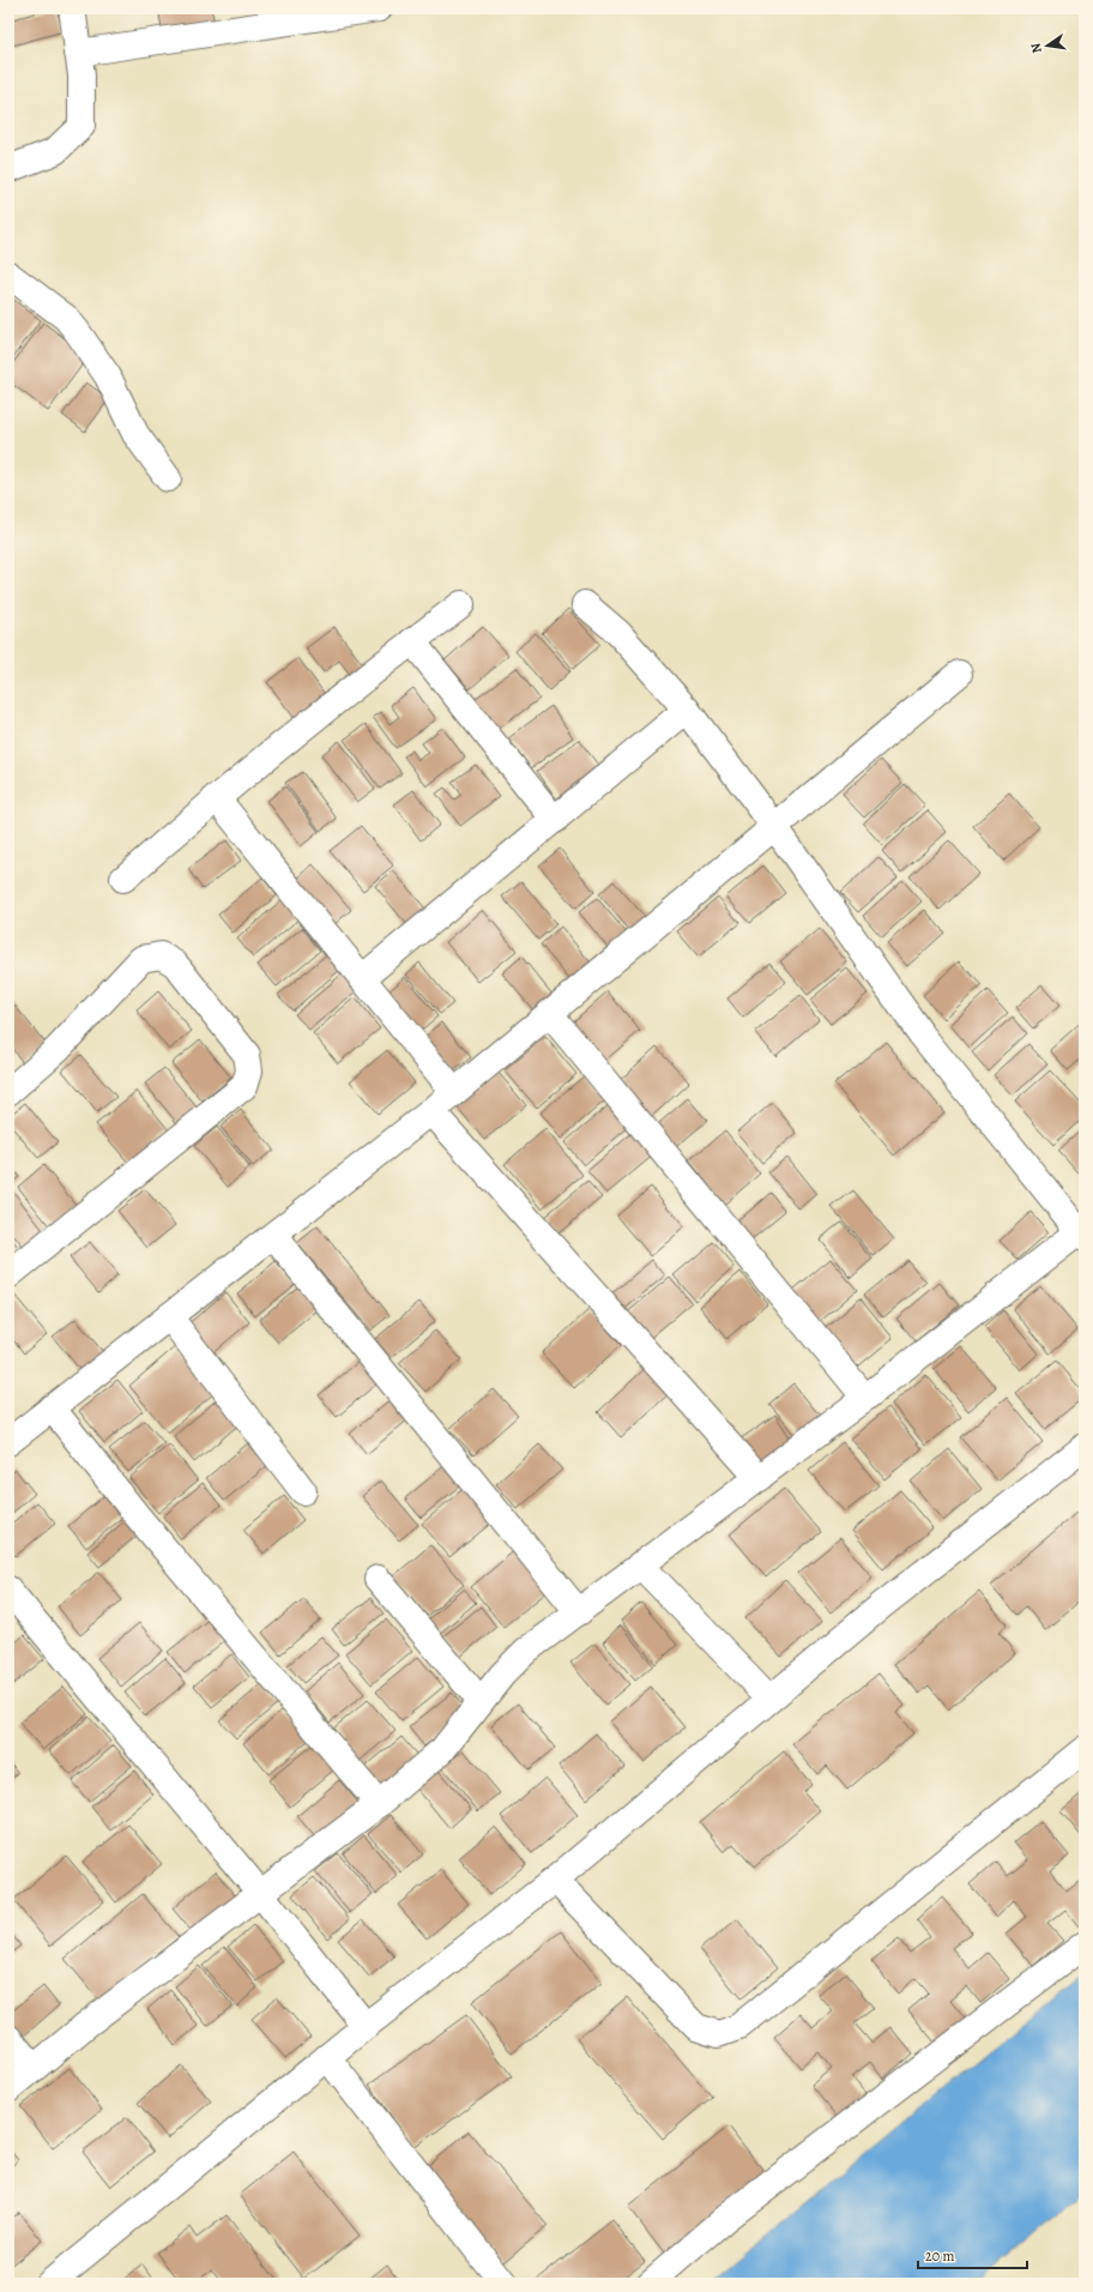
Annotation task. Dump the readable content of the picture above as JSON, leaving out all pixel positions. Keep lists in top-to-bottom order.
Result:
{
  "scale_bar": "20 m",
  "north": "left"
}
